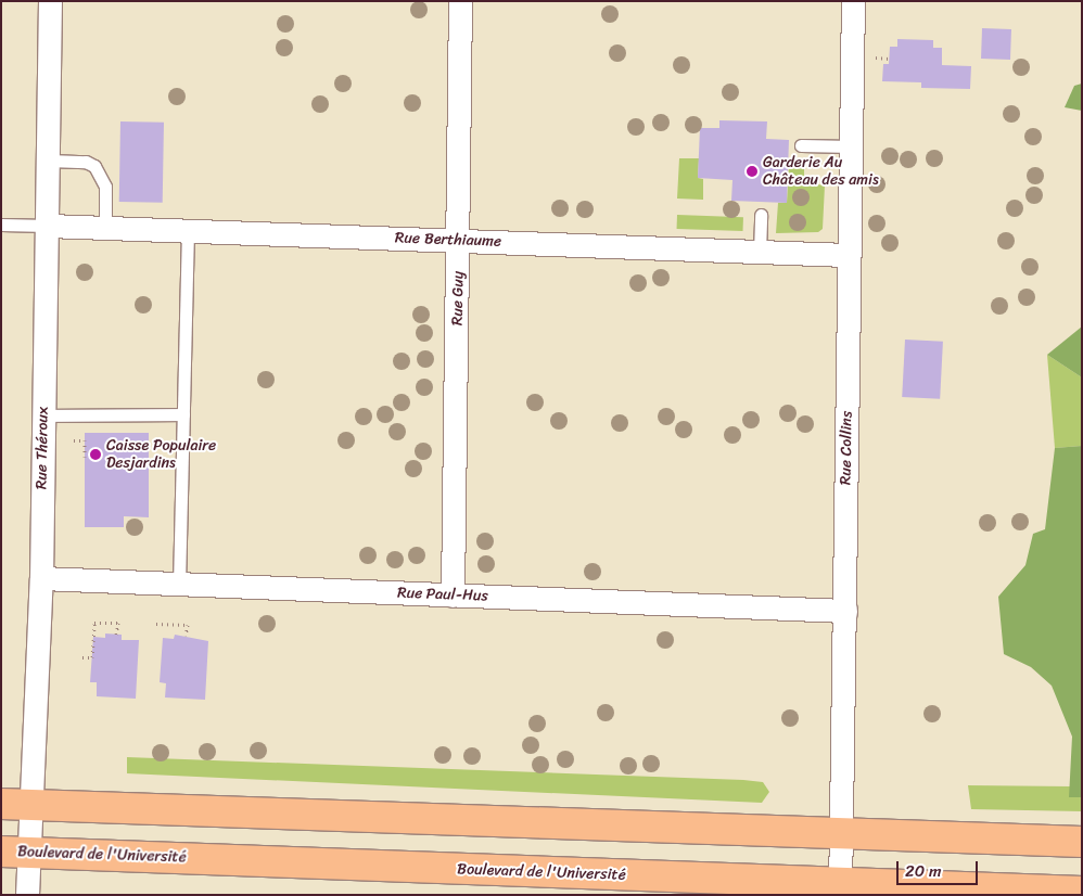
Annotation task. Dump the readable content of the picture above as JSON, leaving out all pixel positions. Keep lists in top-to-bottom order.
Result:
{
  "streets": {
    "main road": ["Boulevard de l'Université"],
    "street": [
      "Rue Berthiaume",
      "Rue Guy",
      "Rue Théroux",
      "Rue Collins",
      "Rue Paul-Hus"
    ]
  },
  "crossings": [
    ["Rue Berthiaume", "Rue Guy"],
    ["Rue Berthiaume", "Rue Théroux"],
    ["Rue Berthiaume", "Rue Collins"],
    ["Rue Guy", "Rue Paul-Hus"],
    ["Rue Théroux", "Rue Paul-Hus"],
    ["Rue Théroux", "Boulevard de l'Université"],
    ["Rue Collins", "Rue Paul-Hus"],
    ["Rue Collins", "Boulevard de l'Université"]
  ],
  "places": ["Garderie Au Château des amis", "Caisse Populaire Desjardins"],
  "scale_bar": "20 m"
}
